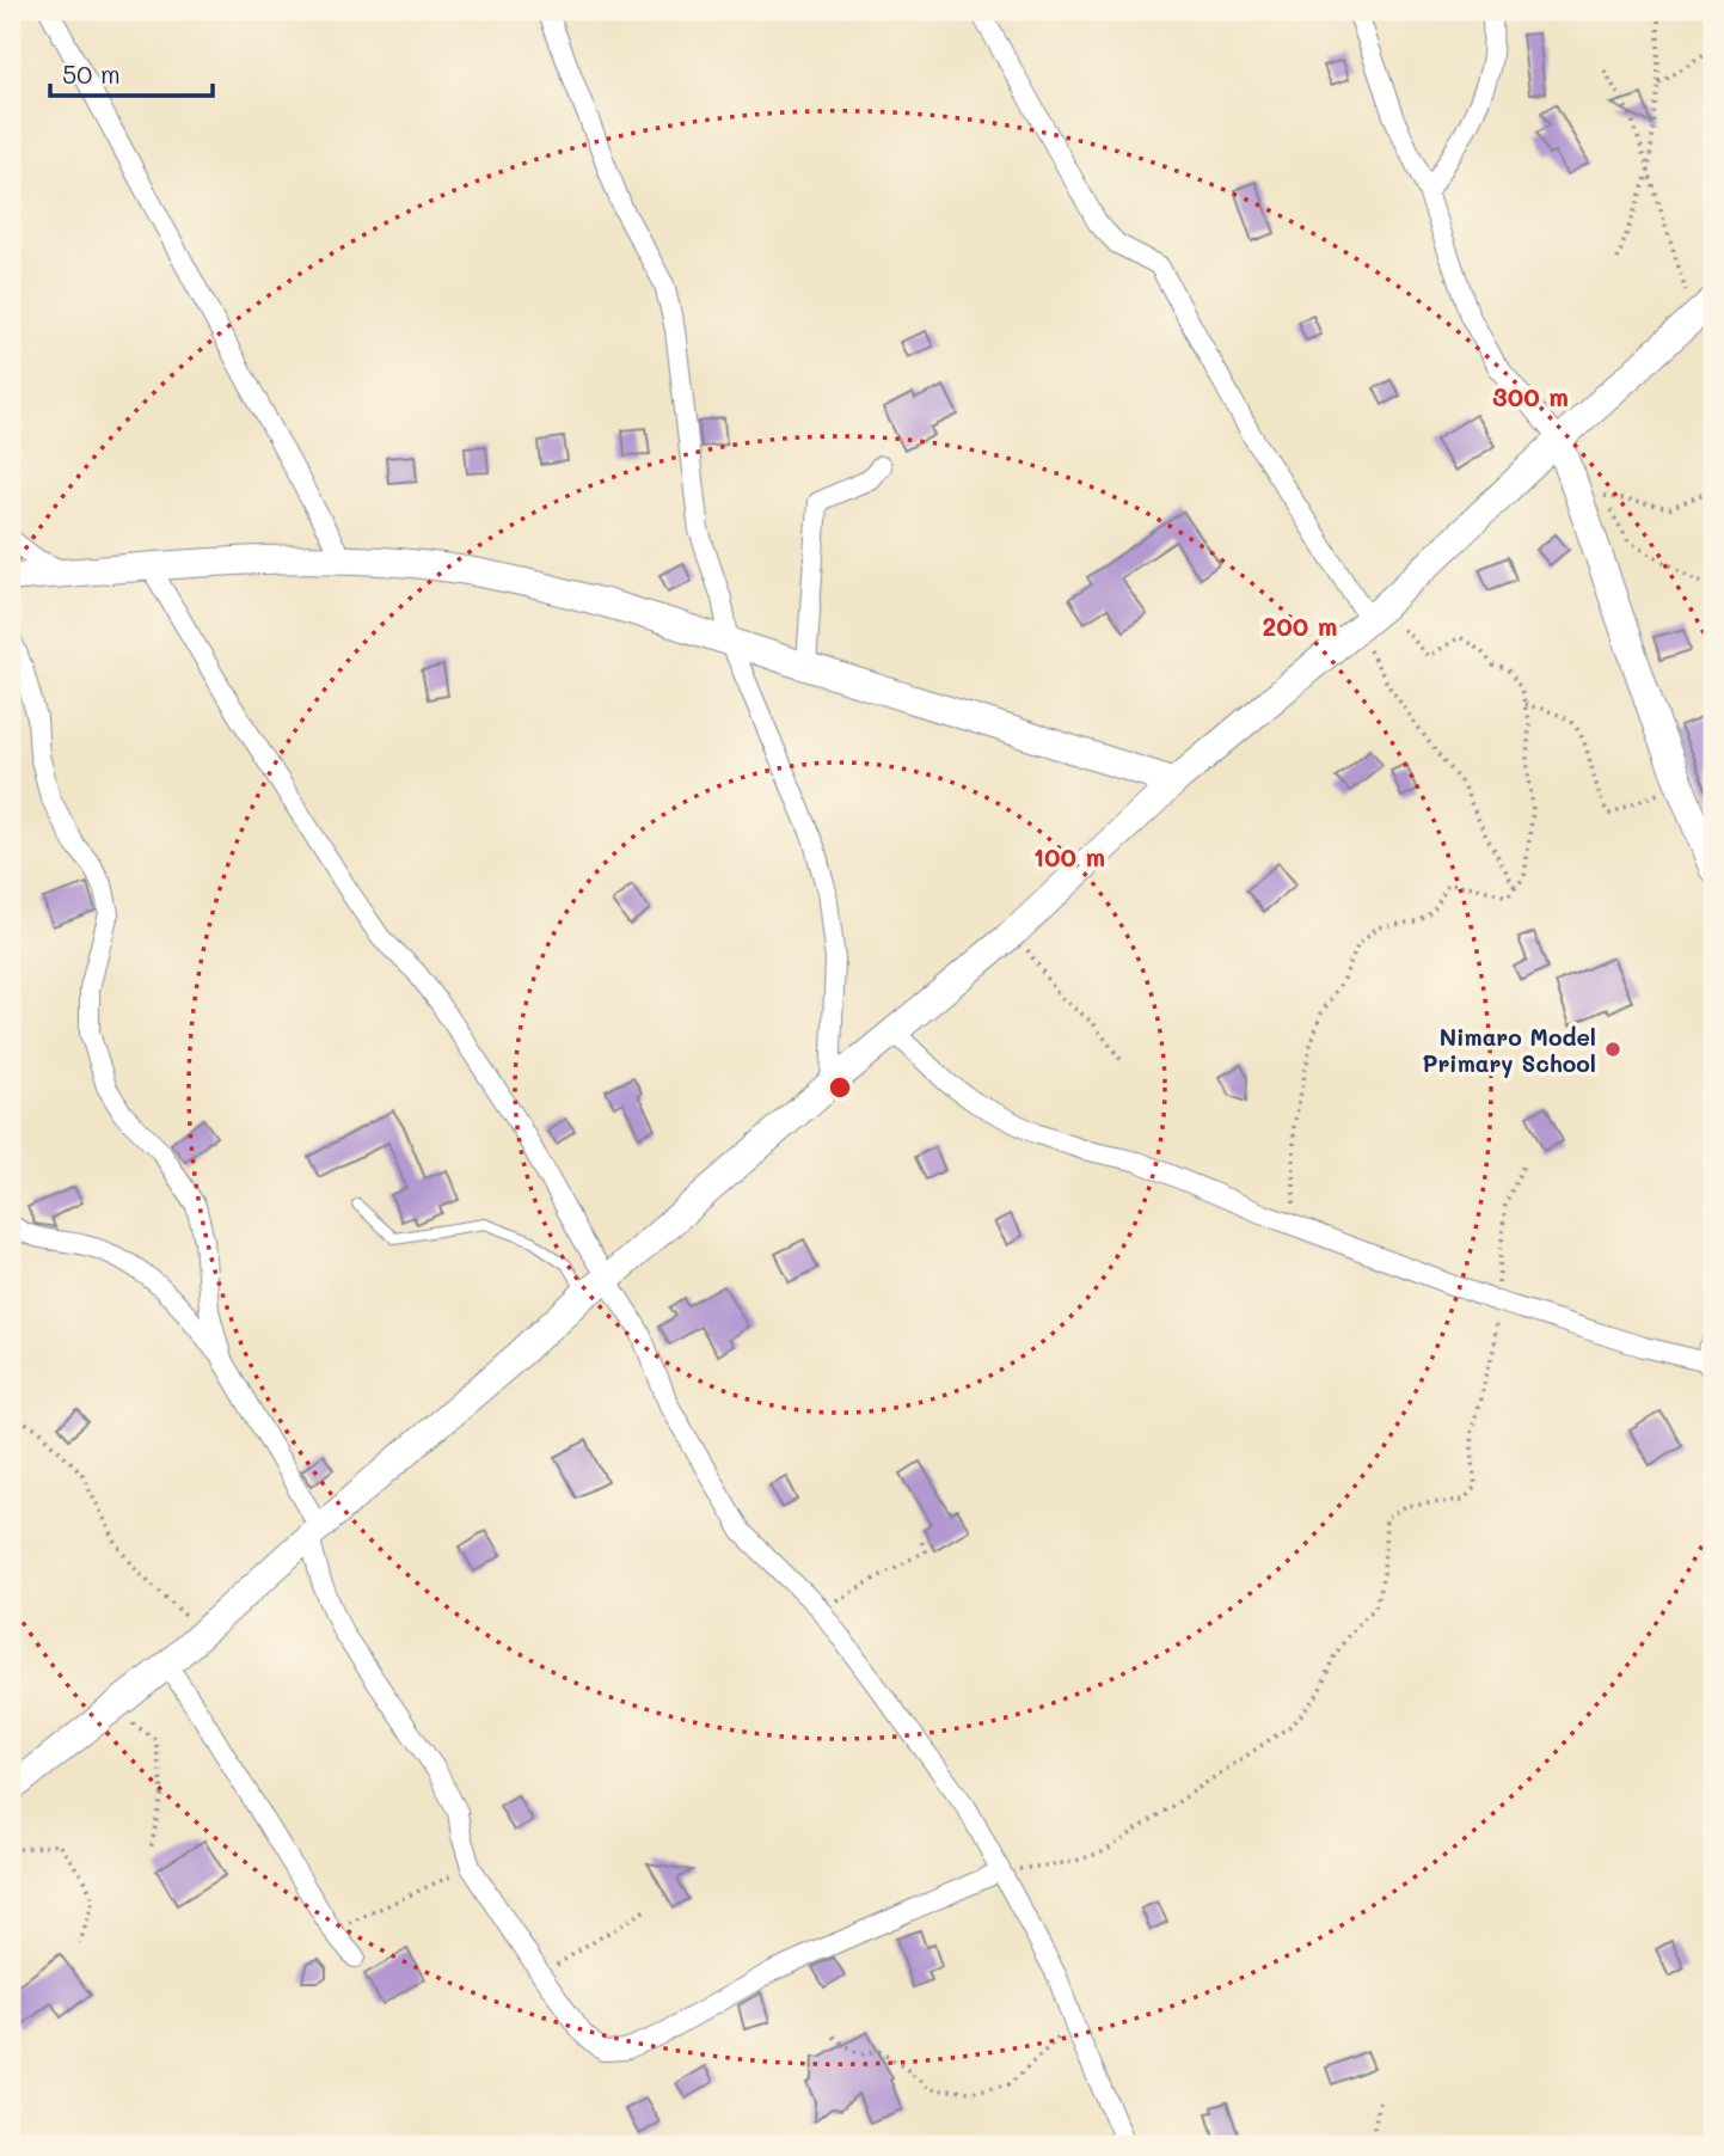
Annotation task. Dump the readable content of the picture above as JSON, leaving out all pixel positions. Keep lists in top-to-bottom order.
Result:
{
  "places": ["Nimaro Model Primary School"],
  "scale_bar": "50 m",
  "rings": ["300 m", "200 m", "100 m"]
}
